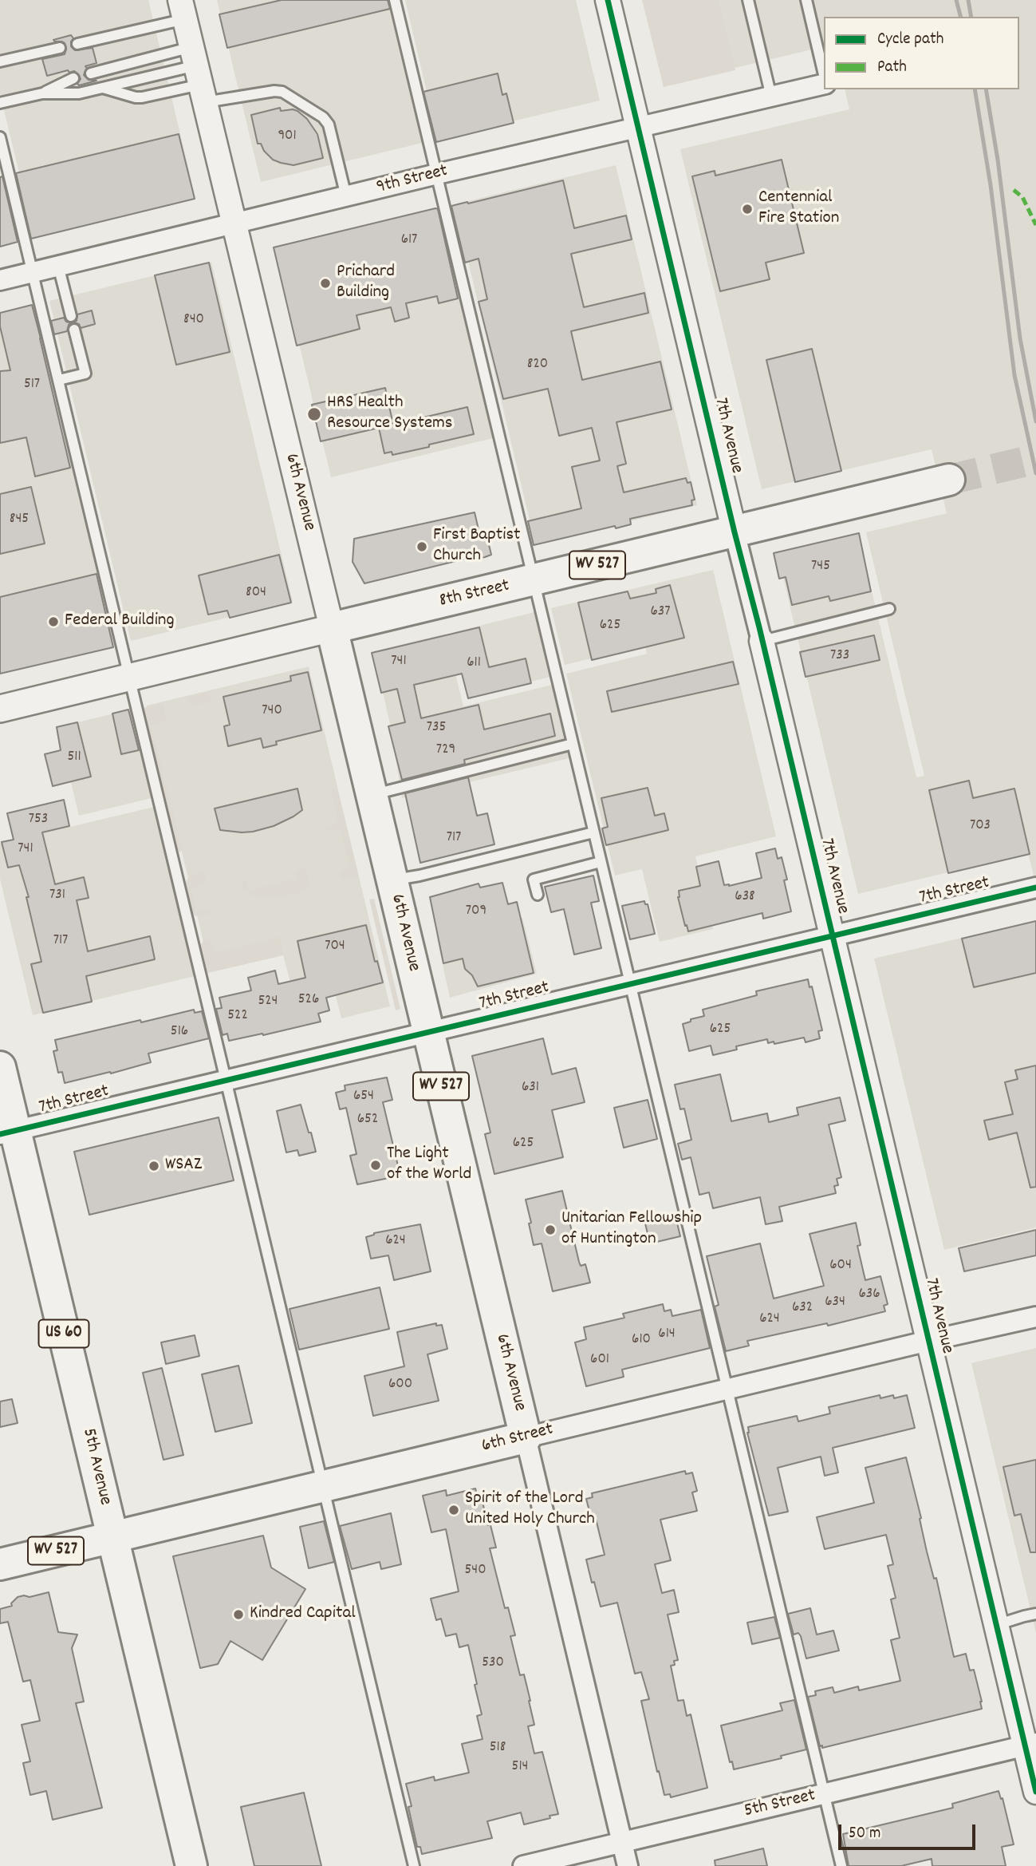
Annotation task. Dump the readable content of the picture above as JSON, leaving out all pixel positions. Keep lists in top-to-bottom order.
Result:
{
  "streets": {
    "main road": [
      "6th Avenue",
      "WV 527",
      "8th Street",
      "US 60",
      "6th Street",
      "5th Avenue"
    ],
    "street": [
      "9th Street",
      "7th Avenue",
      "7th Street",
      "5th Street"
    ]
  },
  "crossings": [
    ["9th Street", "7th Avenue"],
    ["9th Street", "6th Avenue"],
    ["7th Avenue", "8th Street"],
    ["7th Avenue", "7th Street"],
    ["7th Avenue", "6th Street"],
    ["7th Avenue", "5th Street"],
    ["6th Avenue", "8th Street"],
    ["6th Avenue", "7th Street"],
    ["6th Avenue", "6th Street"],
    ["6th Avenue", "5th Street"],
    ["7th Street", "5th Avenue"],
    ["6th Street", "5th Avenue"]
  ],
  "places": [
    "Centennial Fire Station",
    "Prichard Building",
    "HRS Health Resource Systems",
    "First Baptist Church",
    "Federal Building",
    "The Light of the World",
    "WSAZ",
    "Unitarian Fellowship of Huntington",
    "Spirit of the Lord United Holy Church",
    "Kindred Capital"
  ],
  "house_numbers": [
    "901",
    "617",
    "840",
    "820",
    "517",
    "845",
    "745",
    "804",
    "637",
    "625",
    "733",
    "741",
    "611",
    "740",
    "735",
    "729",
    "511",
    "753",
    "703",
    "717",
    "741",
    "731",
    "638",
    "709",
    "717",
    "704",
    "526",
    "524",
    "522",
    "625",
    "516",
    "631",
    "654",
    "652",
    "625",
    "624",
    "604",
    "636",
    "634",
    "632",
    "624",
    "614",
    "610",
    "601",
    "600",
    "540",
    "530",
    "518",
    "514"
  ],
  "legend": ["Cycle path", "Path"],
  "scale_bar": "50 m"
}
